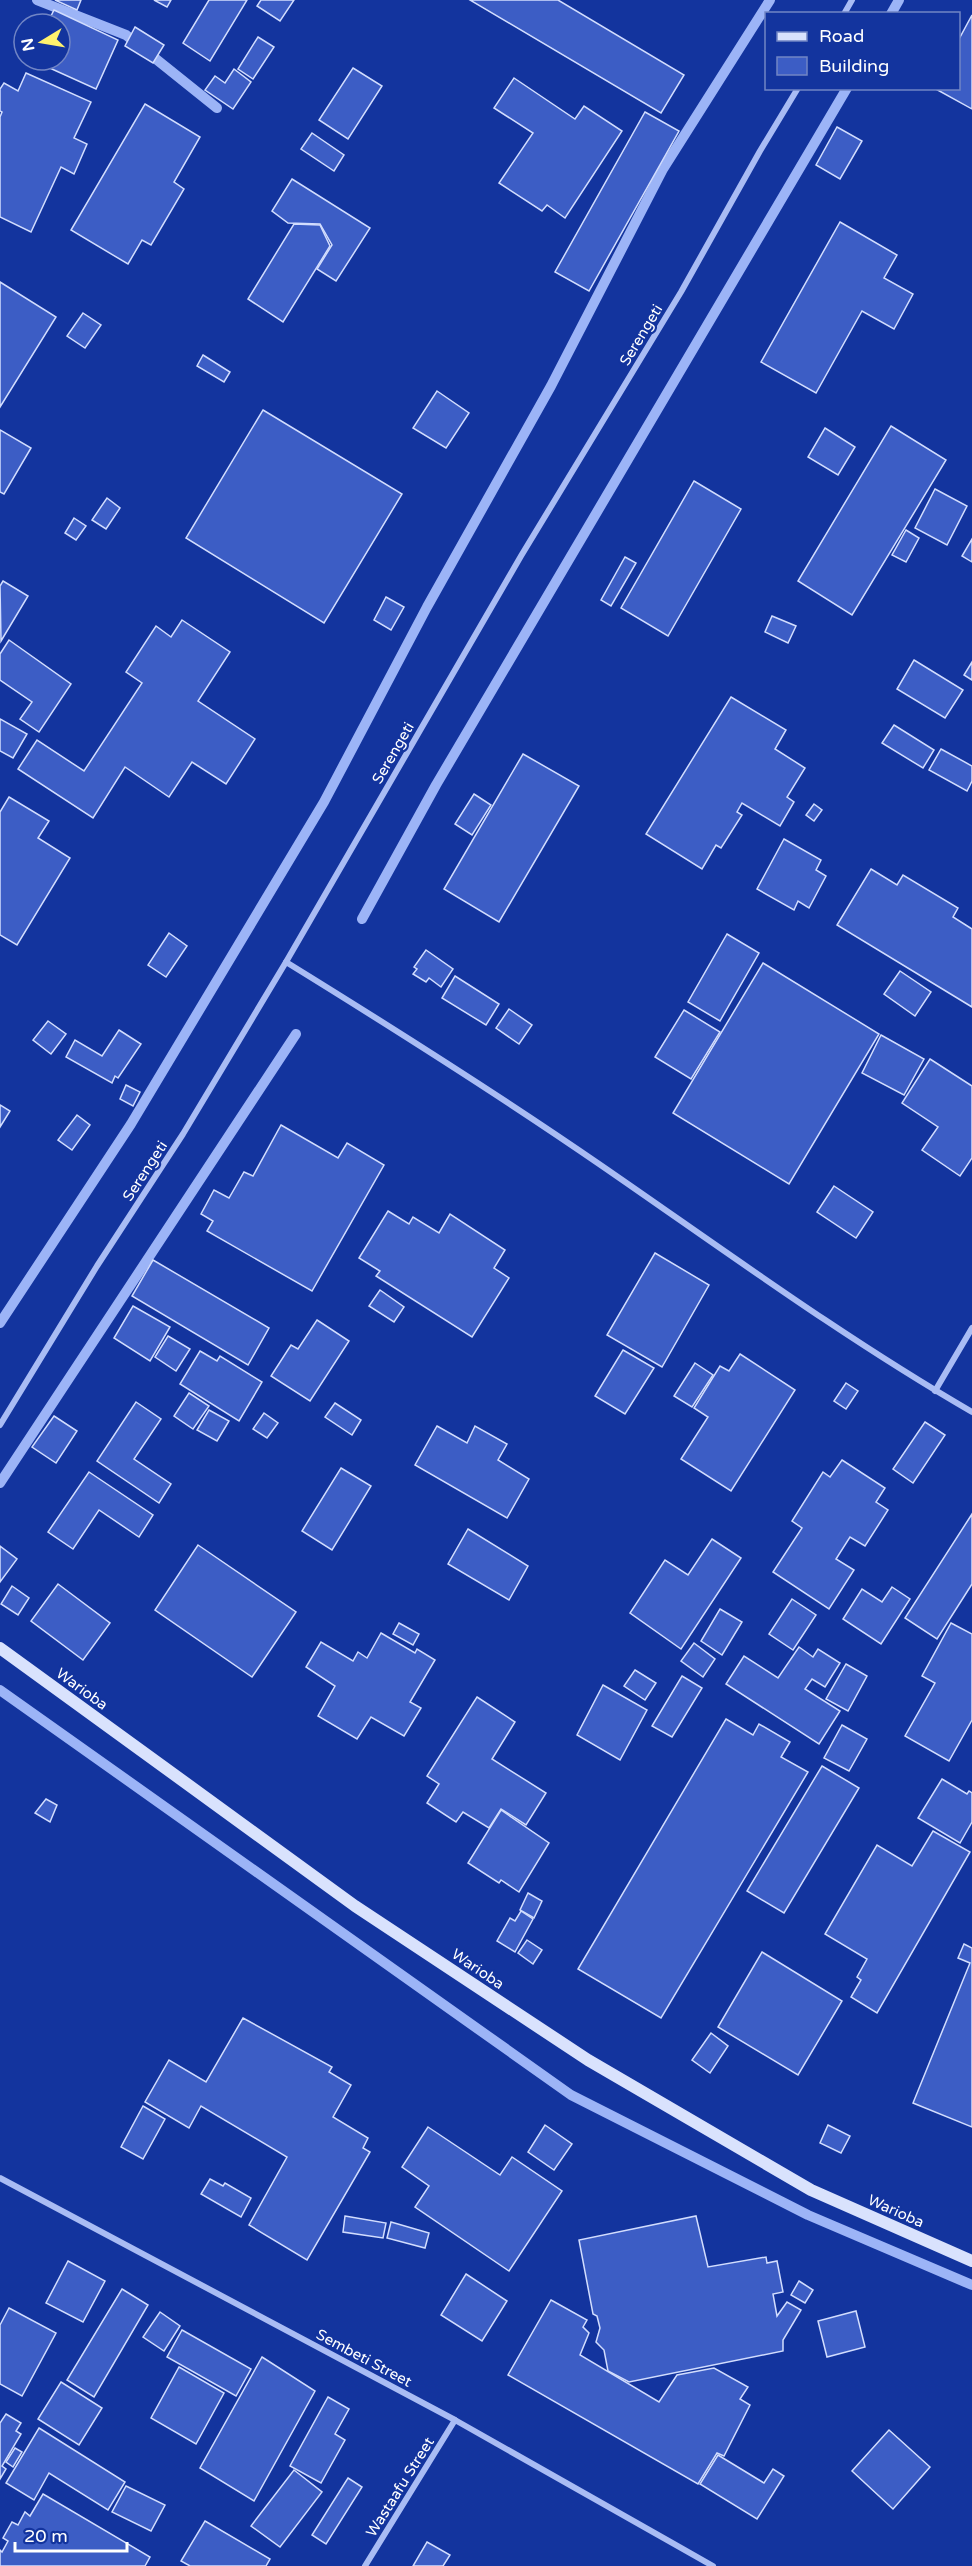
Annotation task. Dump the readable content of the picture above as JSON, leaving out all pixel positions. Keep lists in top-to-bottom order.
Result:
{
  "streets": {
    "street": [
      "Serengeti",
      "Warioba",
      "Sembeti Street",
      "Wastaafu Street"
    ]
  },
  "crossings": [
    ["Sembeti Street", "Wastaafu Street"]
  ],
  "legend": ["Road", "Building"],
  "scale_bar": "20 m",
  "north": "left"
}
